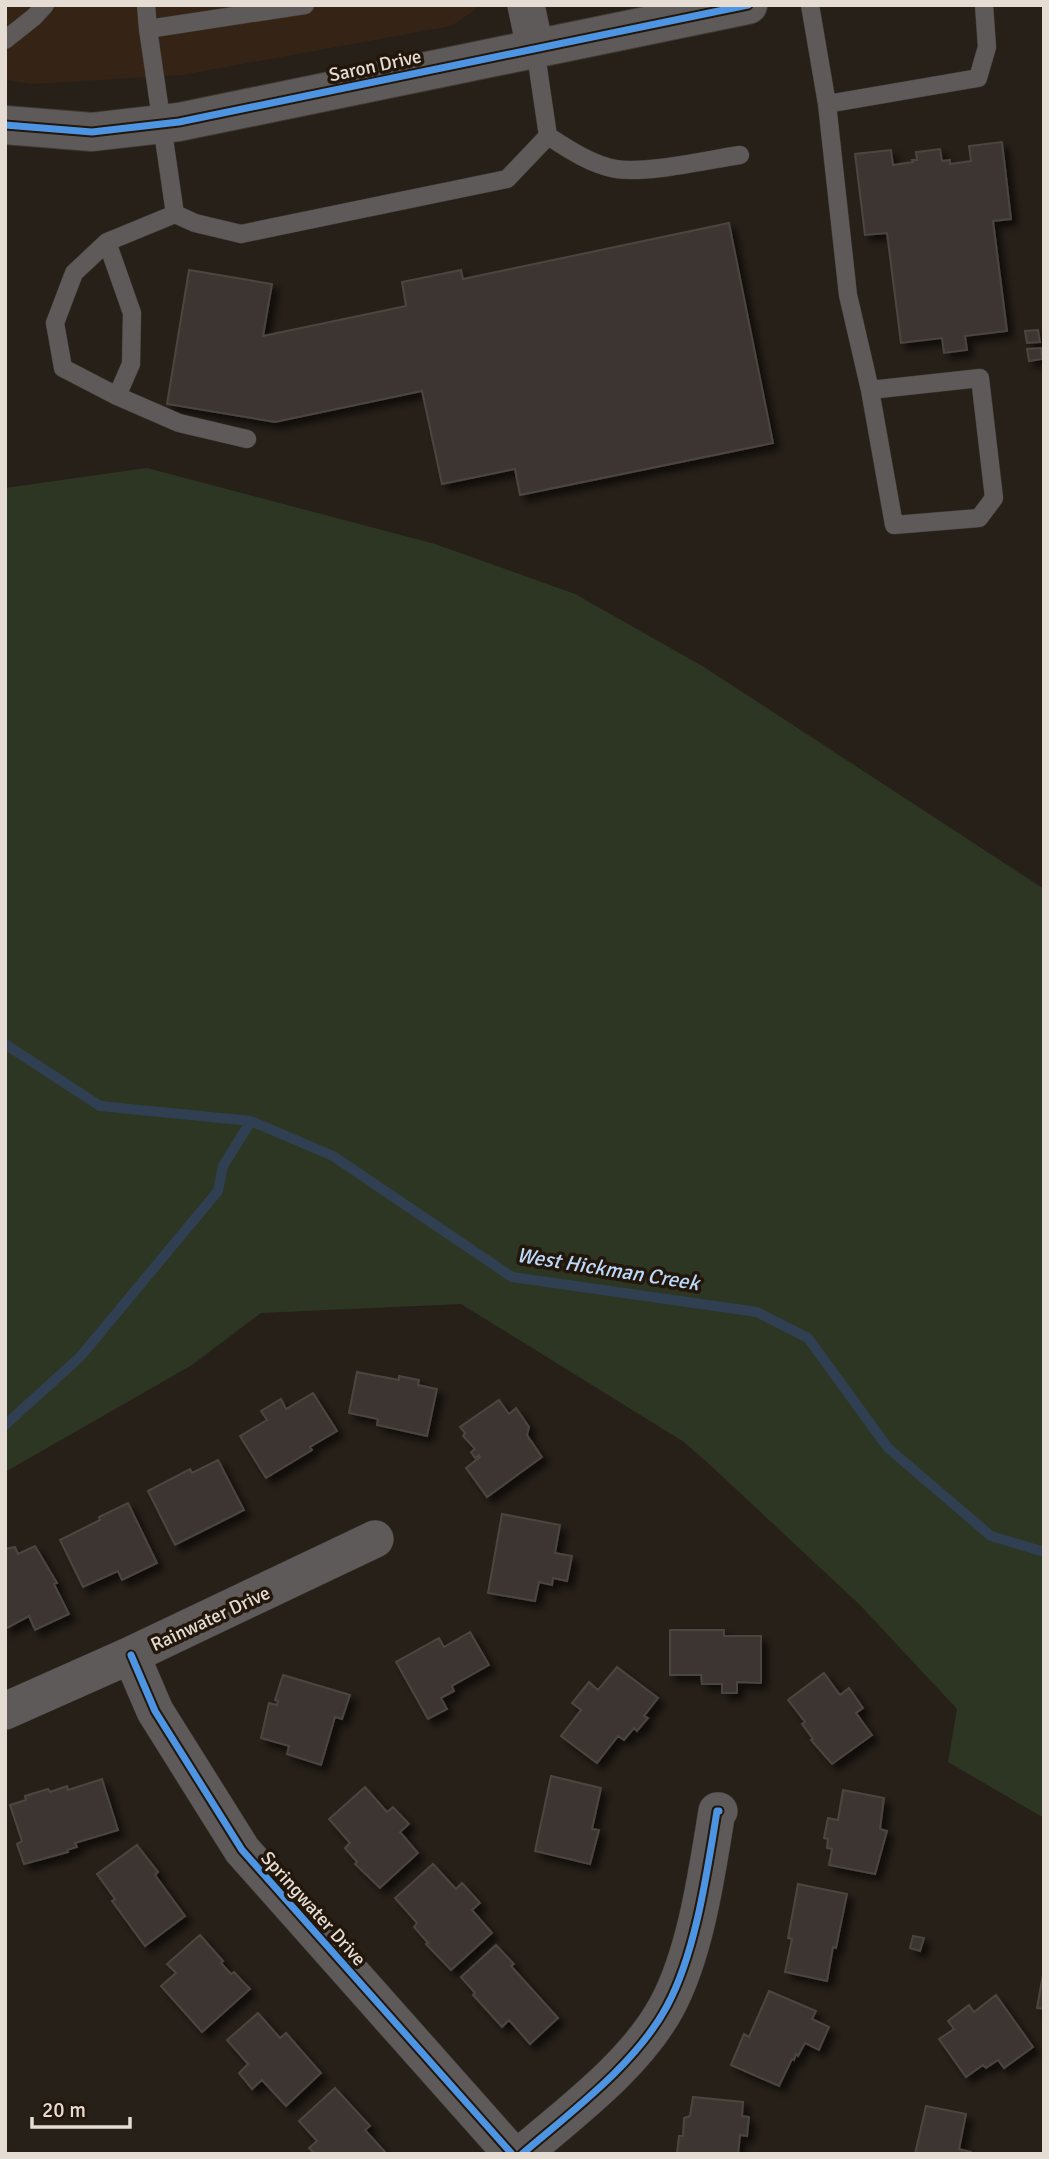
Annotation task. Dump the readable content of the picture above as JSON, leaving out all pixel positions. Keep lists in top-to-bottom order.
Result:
{
  "streets": {
    "street": ["Saron Drive", "Rainwater Drive", "Springwater Drive"]
  },
  "crossings": [
    ["Rainwater Drive", "Springwater Drive"]
  ],
  "water": ["West Hickman Creek"],
  "scale_bar": "20 m"
}
